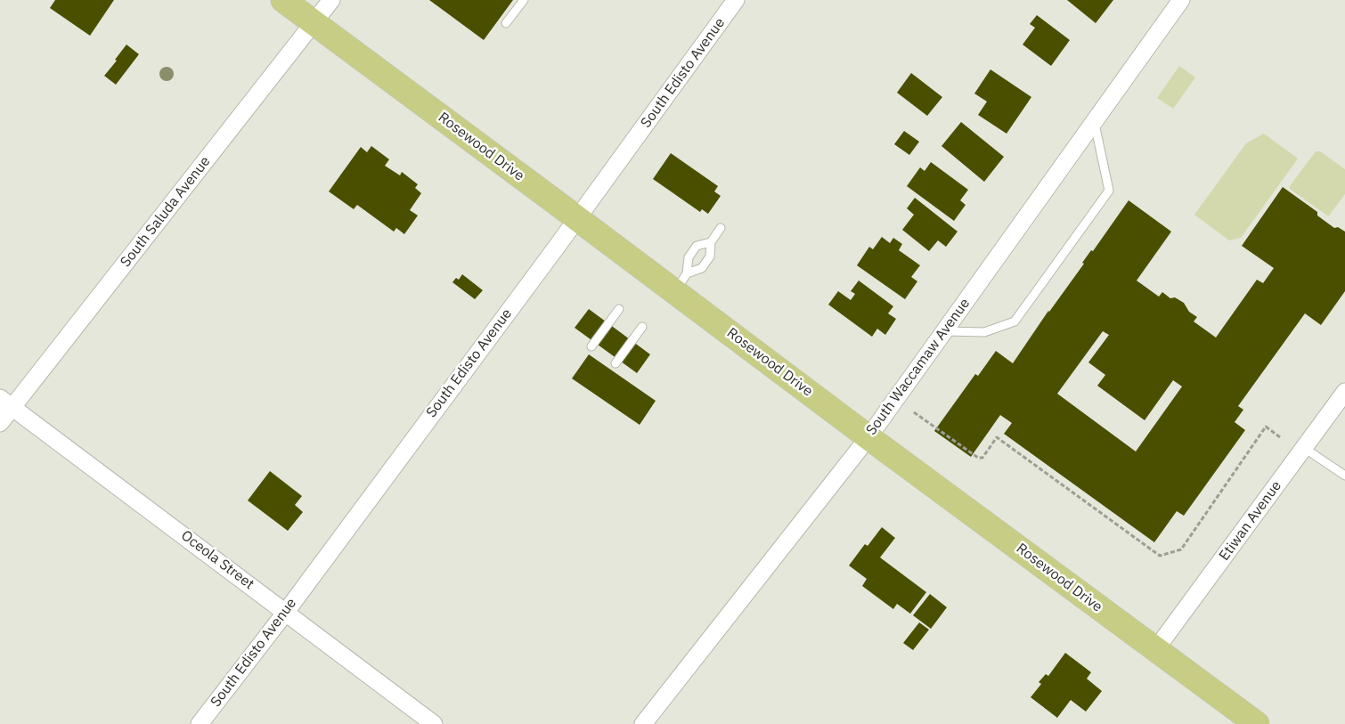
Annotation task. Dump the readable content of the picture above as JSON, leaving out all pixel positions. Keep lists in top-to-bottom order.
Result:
{
  "streets": {
    "main road": ["Rosewood Drive"],
    "street": [
      "South Edisto Avenue",
      "South Saluda Avenue",
      "South Waccamaw Avenue",
      "Etiwan Avenue",
      "Oceola Street"
    ]
  },
  "crossings": [
    ["South Edisto Avenue", "Rosewood Drive"],
    ["South Edisto Avenue", "Oceola Street"],
    ["Rosewood Drive", "South Saluda Avenue"],
    ["Rosewood Drive", "South Waccamaw Avenue"],
    ["Rosewood Drive", "Etiwan Avenue"],
    ["South Saluda Avenue", "Oceola Street"]
  ]
}
